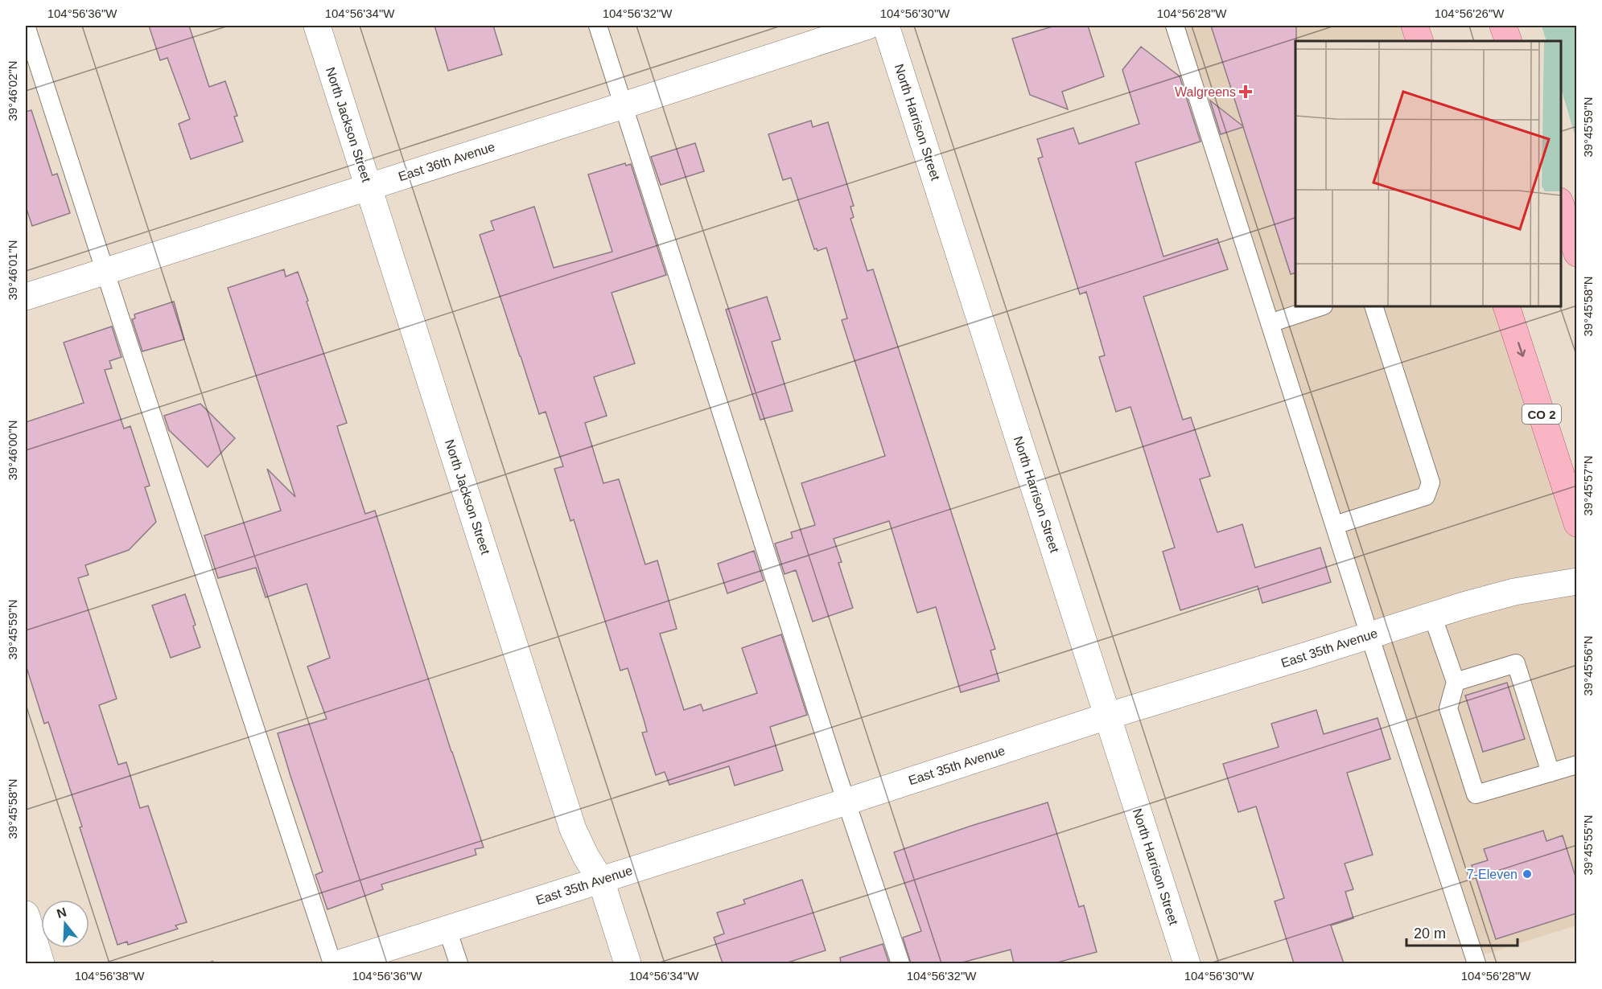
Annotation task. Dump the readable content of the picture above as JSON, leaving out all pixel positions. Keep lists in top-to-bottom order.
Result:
{
  "streets": {
    "main road": ["CO 2"],
    "street": [
      "North Harrison Street",
      "North Jackson Street",
      "East 36th Avenue",
      "East 35th Avenue"
    ]
  },
  "crossings": [
    ["North Harrison Street", "East 35th Avenue"],
    ["North Jackson Street", "East 36th Avenue"],
    ["North Jackson Street", "East 35th Avenue"]
  ],
  "places": {
    "health": ["Walgreens"],
    "other": ["7-Eleven"]
  },
  "scale_bar": "20 m",
  "north": "top",
  "coordinates": [
    "104°56'36\"W",
    "104°56'34\"W",
    "104°56'32\"W",
    "104°56'30\"W",
    "104°56'28\"W",
    "104°56'26\"W",
    "39°46'02\"N",
    "39°45'59\"N",
    "39°46'01\"N",
    "39°45'58\"N",
    "39°46'00\"N",
    "39°45'57\"N",
    "39°45'56\"N",
    "39°45'55\"N",
    "104°56'38\"W"
  ]
}
